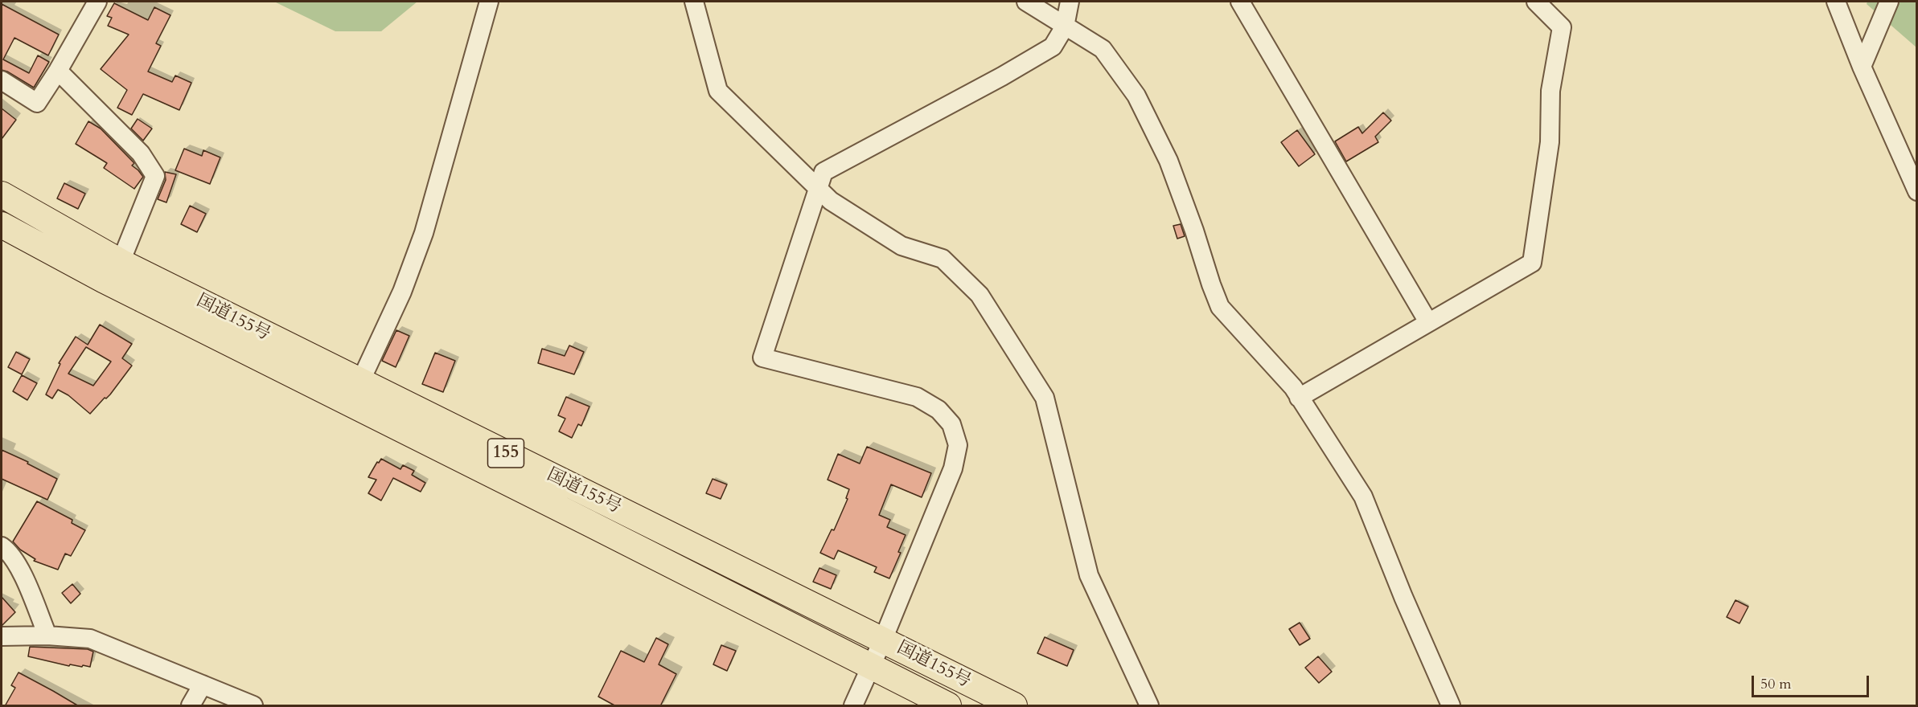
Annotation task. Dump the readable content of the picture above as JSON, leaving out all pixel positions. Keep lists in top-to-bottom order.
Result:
{
  "streets": {
    "highway": ["国道155号", "155"]
  },
  "scale_bar": "50 m"
}
